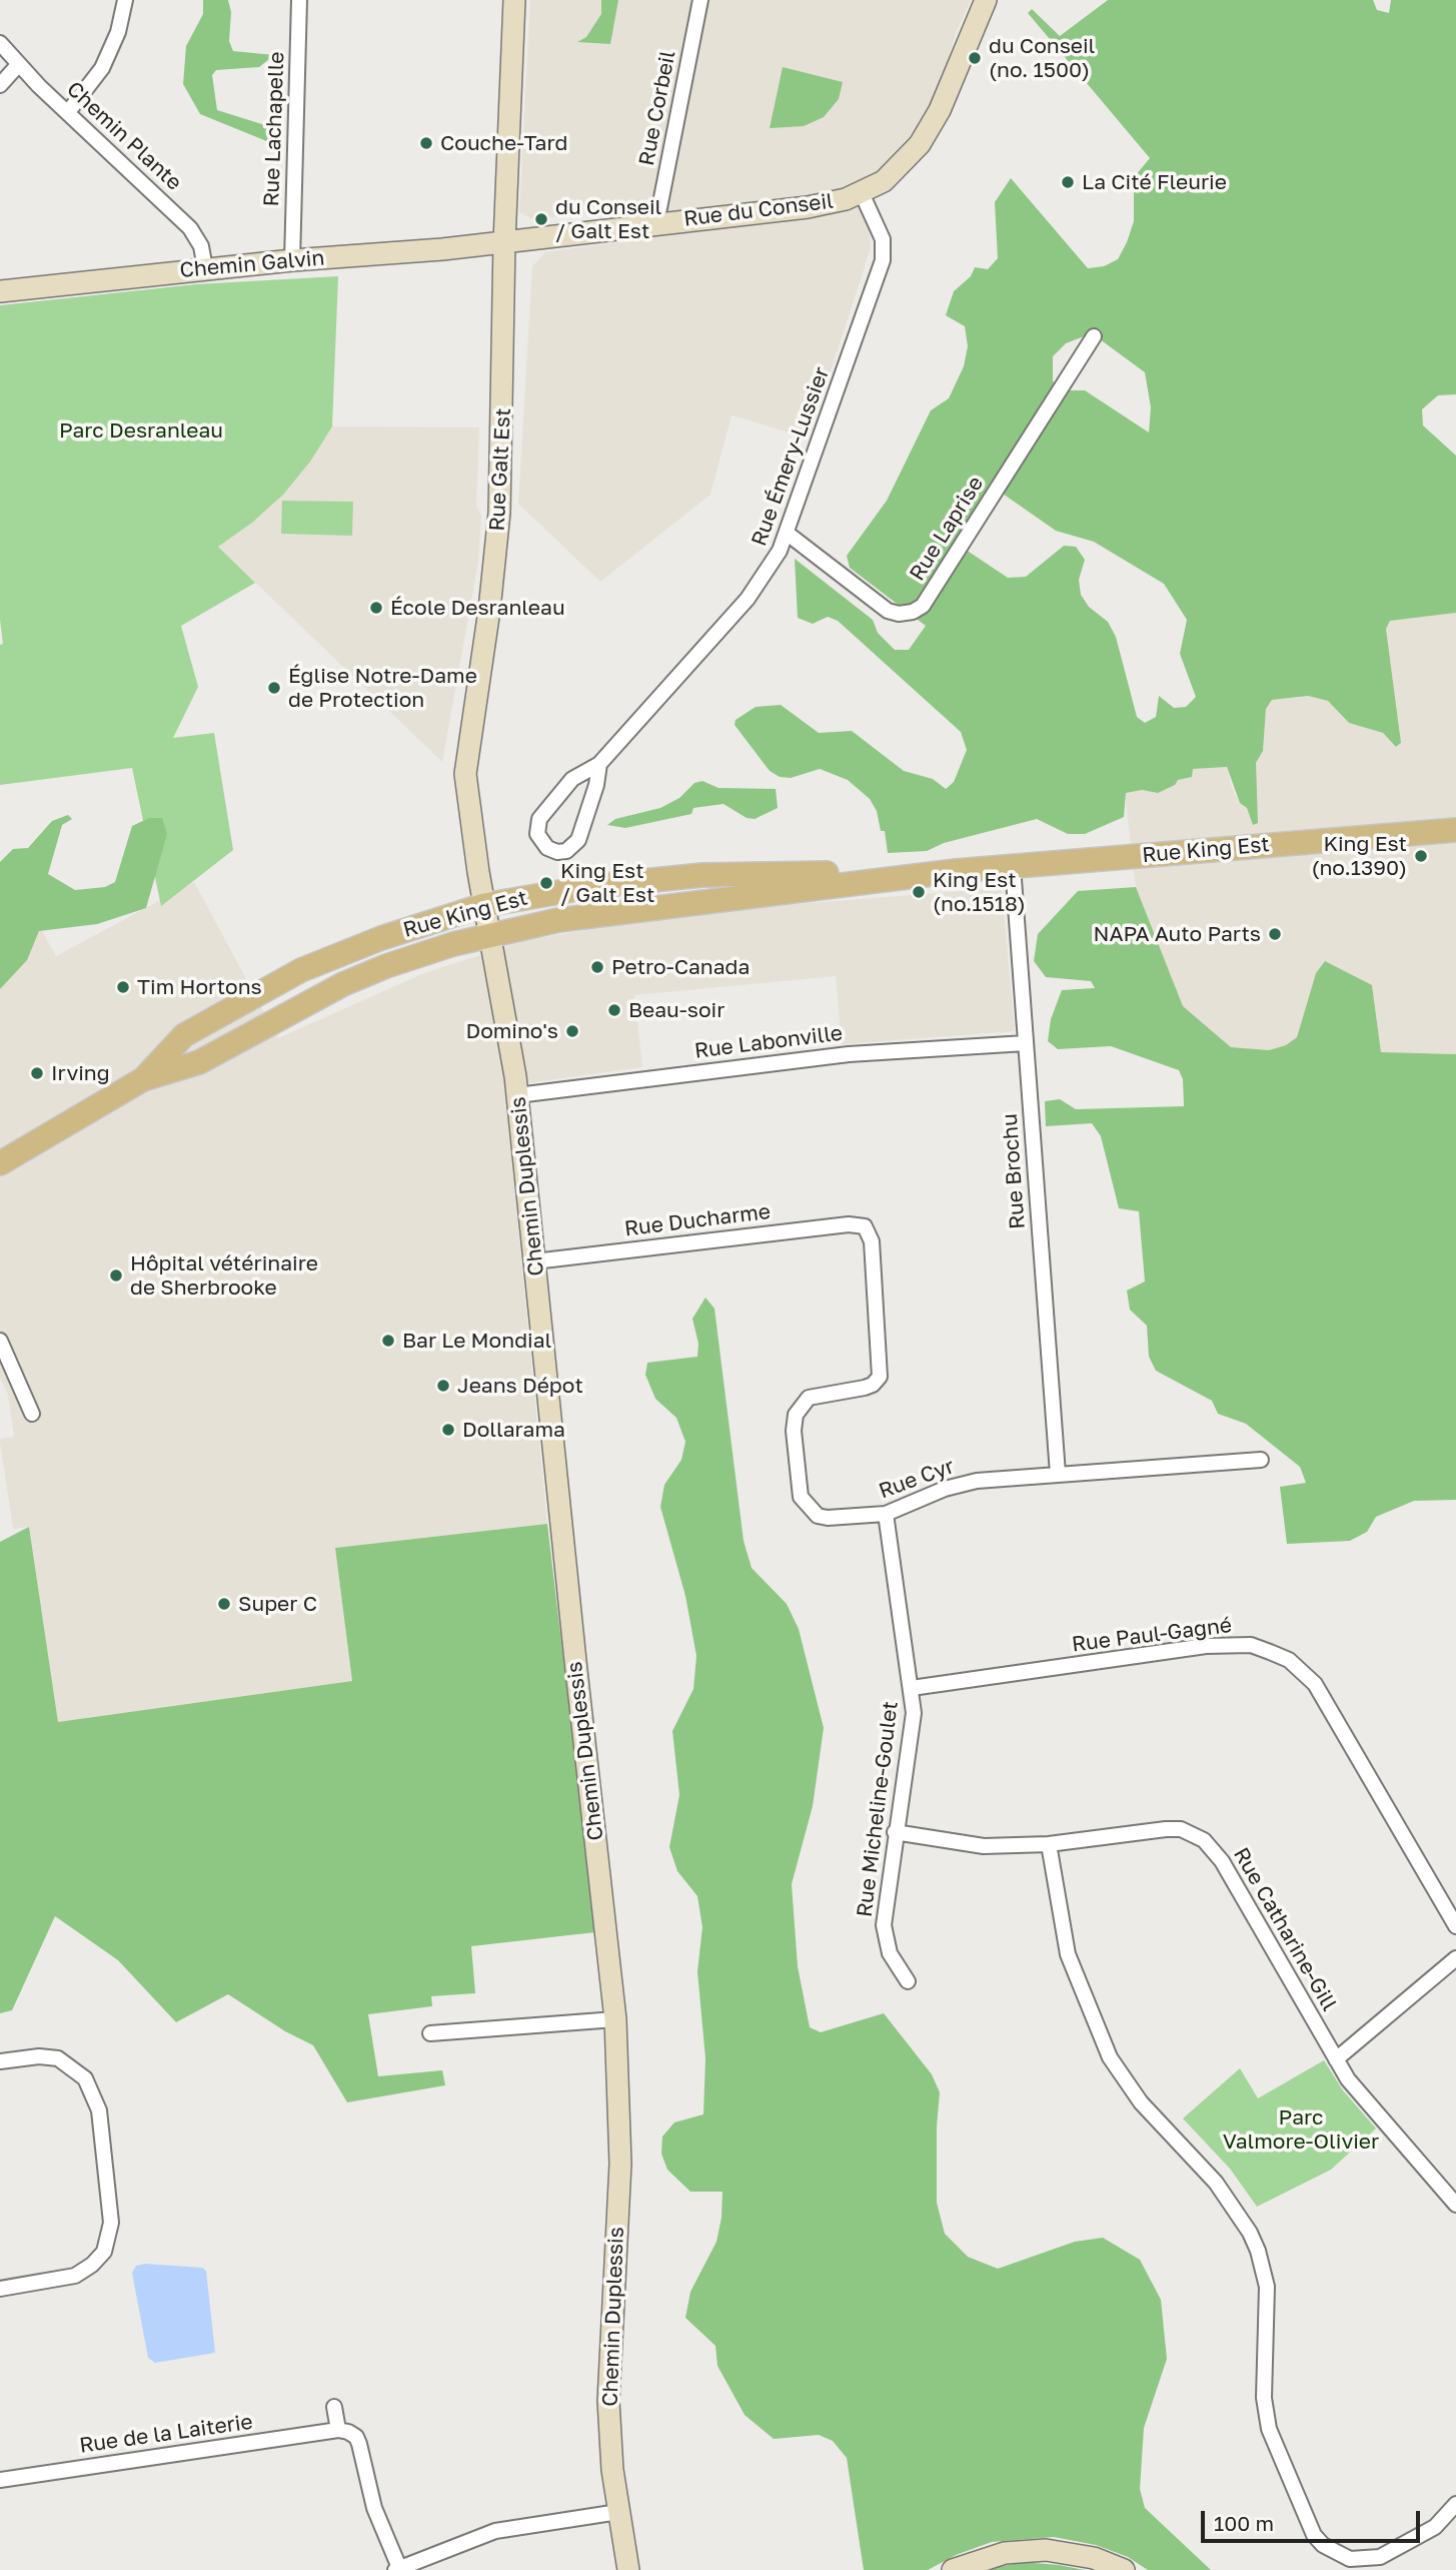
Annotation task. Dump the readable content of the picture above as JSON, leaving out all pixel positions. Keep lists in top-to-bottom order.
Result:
{
  "streets": {
    "main road": ["Rue King Est"],
    "street": [
      "Rue Corbeil",
      "Rue Lachapelle",
      "Chemin Plante",
      "Rue du Conseil",
      "Chemin Galvin",
      "Rue Émery-Lussier",
      "Rue Galt Est",
      "Rue Laprise",
      "Rue Labonville",
      "Rue Brochu",
      "Chemin Duplessis",
      "Rue Ducharme",
      "Rue Cyr",
      "Rue Paul-Gagné",
      "Rue Micheline-Goulet",
      "Rue Catharine-Gill",
      "Rue de la Laiterie"
    ]
  },
  "crossings": [
    ["Rue Corbeil", "Rue du Conseil"],
    ["Rue Lachapelle", "Chemin Galvin"],
    ["Chemin Plante", "Chemin Galvin"],
    ["Rue du Conseil", "Chemin Galvin"],
    ["Rue du Conseil", "Rue Émery-Lussier"],
    ["Rue du Conseil", "Rue Galt Est"],
    ["Chemin Galvin", "Rue Galt Est"],
    ["Rue Émery-Lussier", "Rue Laprise"],
    ["Rue Galt Est", "Rue King Est"],
    ["Rue Galt Est", "Chemin Duplessis"],
    ["Rue King Est", "Rue Brochu"],
    ["Rue King Est", "Chemin Duplessis"],
    ["Rue Labonville", "Rue Brochu"],
    ["Rue Labonville", "Chemin Duplessis"],
    ["Rue Brochu", "Rue Cyr"],
    ["Chemin Duplessis", "Rue Ducharme"],
    ["Rue Ducharme", "Rue Cyr"],
    ["Rue Cyr", "Rue Micheline-Goulet"],
    ["Rue Paul-Gagné", "Rue Micheline-Goulet"],
    ["Rue Micheline-Goulet", "Rue Catharine-Gill"]
  ],
  "parks": ["Parc Desranleau", "Parc Valmore-Olivier"],
  "places": [
    "du Conseil (no. 1500)",
    "Couche-Tard",
    "La Cité Fleurie",
    "du Conseil / Galt Est",
    "École Desranleau",
    "Église Notre-Dame de Protection",
    "King Est (no.1390)",
    "King Est / Galt Est",
    "King Est (no.1518)",
    "NAPA Auto Parts",
    "Petro-Canada",
    "Tim Hortons",
    "Beau-soir",
    "Domino's",
    "Irving",
    "Hôpital vétérinaire de Sherbrooke",
    "Bar Le Mondial",
    "Jeans Dépot",
    "Dollarama",
    "Super C"
  ],
  "scale_bar": "100 m"
}
